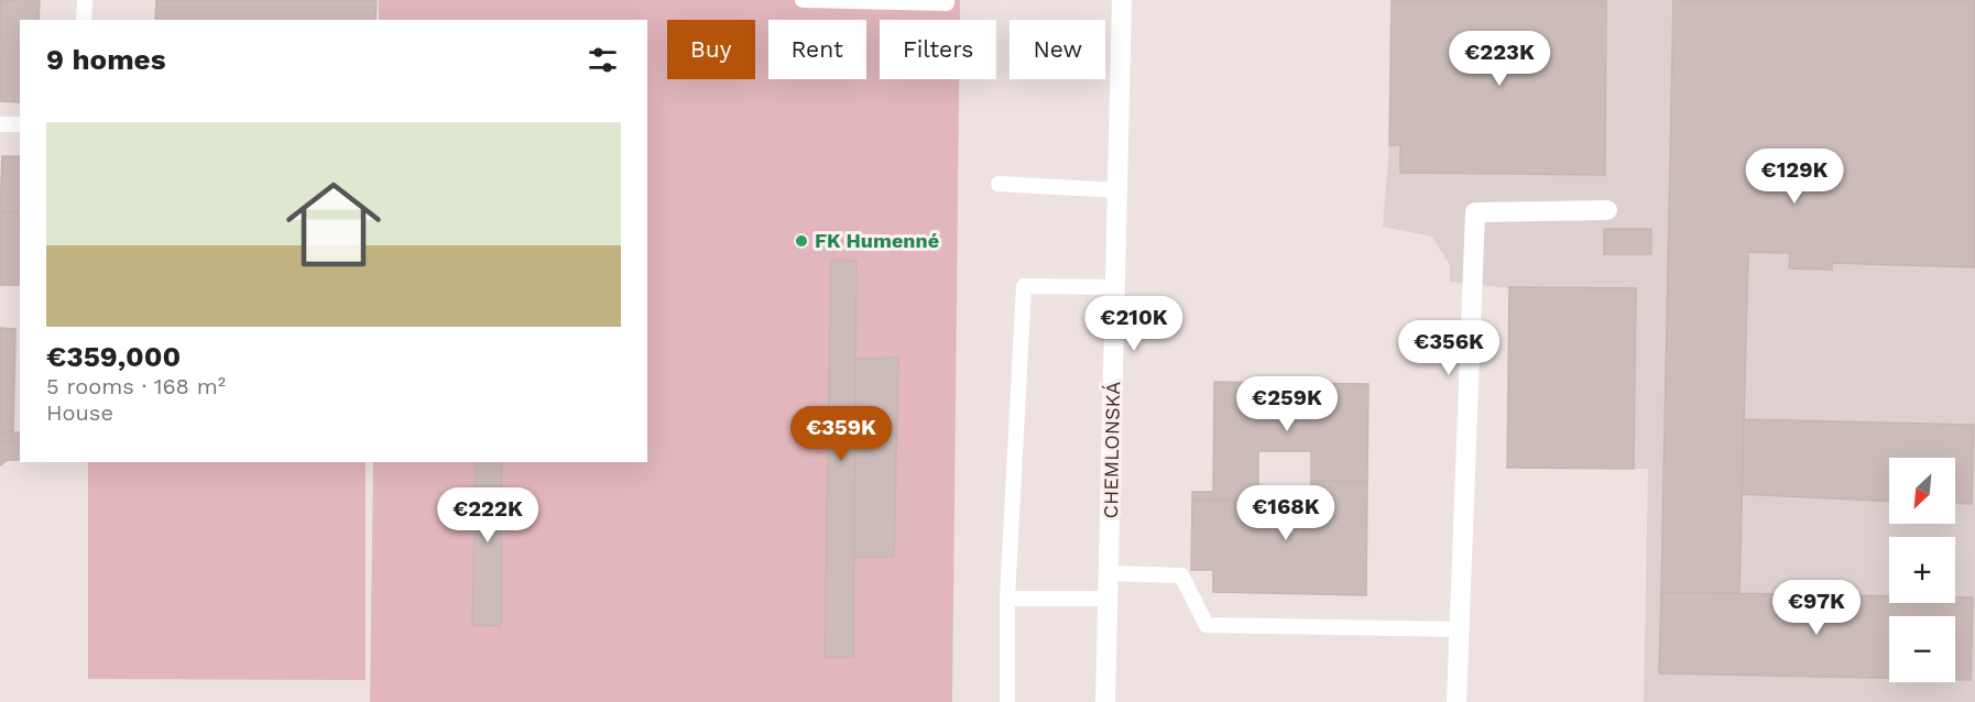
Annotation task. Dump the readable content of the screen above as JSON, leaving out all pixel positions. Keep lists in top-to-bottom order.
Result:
{
  "streets": {
    "street": ["CHEMLONSKÁ"]
  },
  "places": ["FK Humenné"],
  "north": "bottom left",
  "page": {
    "chip": [
      "Buy",
      "Rent",
      "Filters",
      "New"
    ],
    "heading": "9 homes",
    "price": [
      "€223K",
      "€129K",
      "€210K",
      "€356K",
      "€259K",
      "€359K",
      "€168K",
      "€222K",
      "€97K"
    ],
    "list": [
      {
        "name": "€359,000",
        "note": "5 rooms · 168 m² · House"
      }
    ],
    "map_buttons": ["+", "−"]
  }
}
